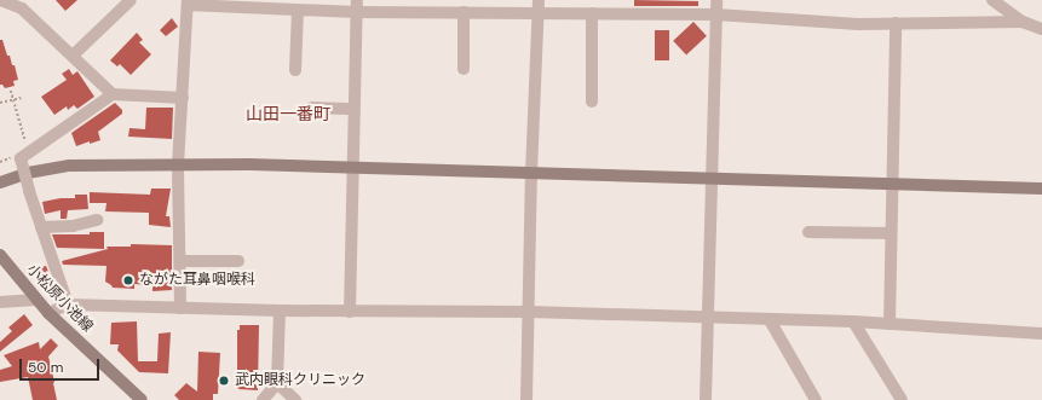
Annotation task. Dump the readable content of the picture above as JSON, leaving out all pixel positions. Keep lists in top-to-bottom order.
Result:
{
  "streets": {
    "street": ["小松原小池線"]
  },
  "districts": ["山田一番町"],
  "places": ["ながた耳鼻咽喉科", "武内眼科クリニック"],
  "scale_bar": "50 m"
}
